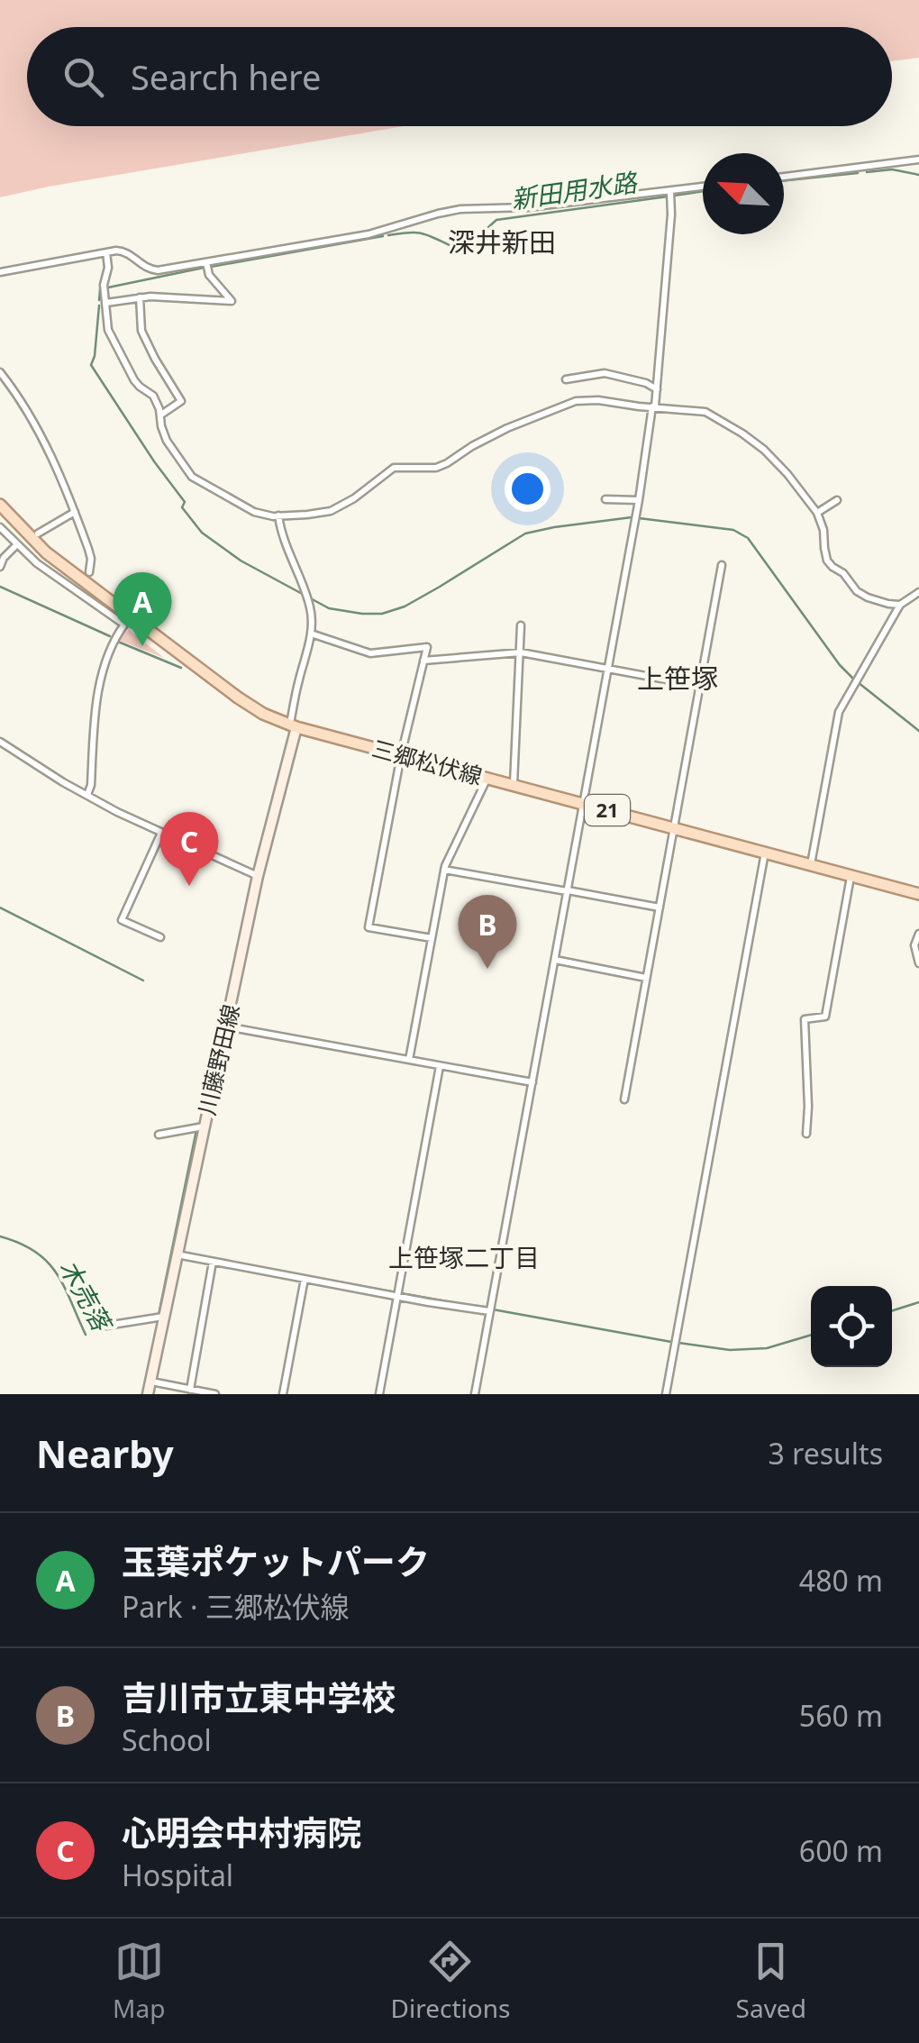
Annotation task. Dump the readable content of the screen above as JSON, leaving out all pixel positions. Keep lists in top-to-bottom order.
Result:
{
  "streets": {
    "main road": ["三郷松伏線", "21", "川藤野田線"]
  },
  "crossings": [
    ["三郷松伏線", "川藤野田線"]
  ],
  "districts": ["深井新田", "上笹塚", "上笹塚二丁目"],
  "water": ["新田用水路", "木売落"],
  "north": "top left",
  "page": {
    "search": "Search here",
    "pins": ["A", "C", "B"],
    "heading": ["Nearby", "3 results"],
    "list": [
      {
        "mark": "A",
        "name": "玉葉ポケットパーク",
        "note": "Park · 三郷松伏線",
        "value": "480 m"
      },
      {
        "mark": "B",
        "name": "吉川市立東中学校",
        "note": "School",
        "value": "560 m"
      },
      {
        "mark": "C",
        "name": "心明会中村病院",
        "note": "Hospital",
        "value": "600 m"
      }
    ],
    "nav": ["Map", "Directions", "Saved"]
  }
}
